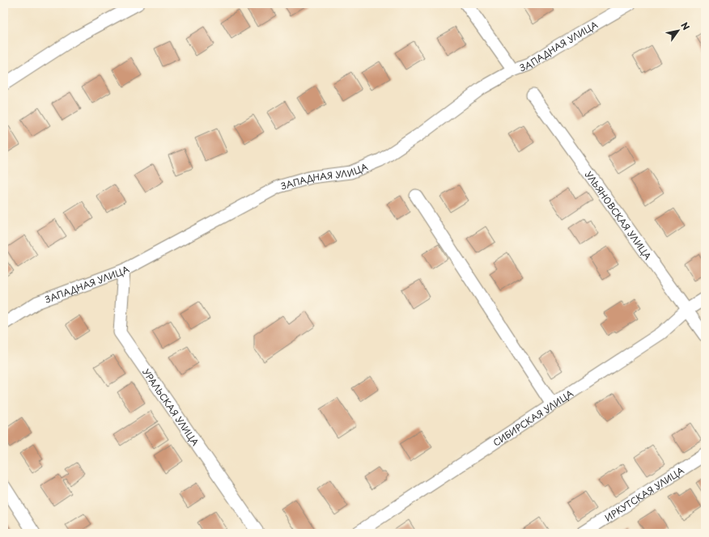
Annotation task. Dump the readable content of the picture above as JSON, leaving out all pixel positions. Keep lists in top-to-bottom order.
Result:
{
  "streets": {
    "street": [
      "ЗАПАДНАЯ УЛИЦА",
      "УЛЬЯНОВСКАЯ УЛИЦА",
      "УРАЛЬСКАЯ УЛИЦА",
      "СИБИРСКАЯ УЛИЦА",
      "ИРКУТСКАЯ УЛИЦА"
    ]
  },
  "crossings": [
    ["ЗАПАДНАЯ УЛИЦА", "УРАЛЬСКАЯ УЛИЦА"],
    ["УЛЬЯНОВСКАЯ УЛИЦА", "СИБИРСКАЯ УЛИЦА"]
  ],
  "north": "top right"
}
